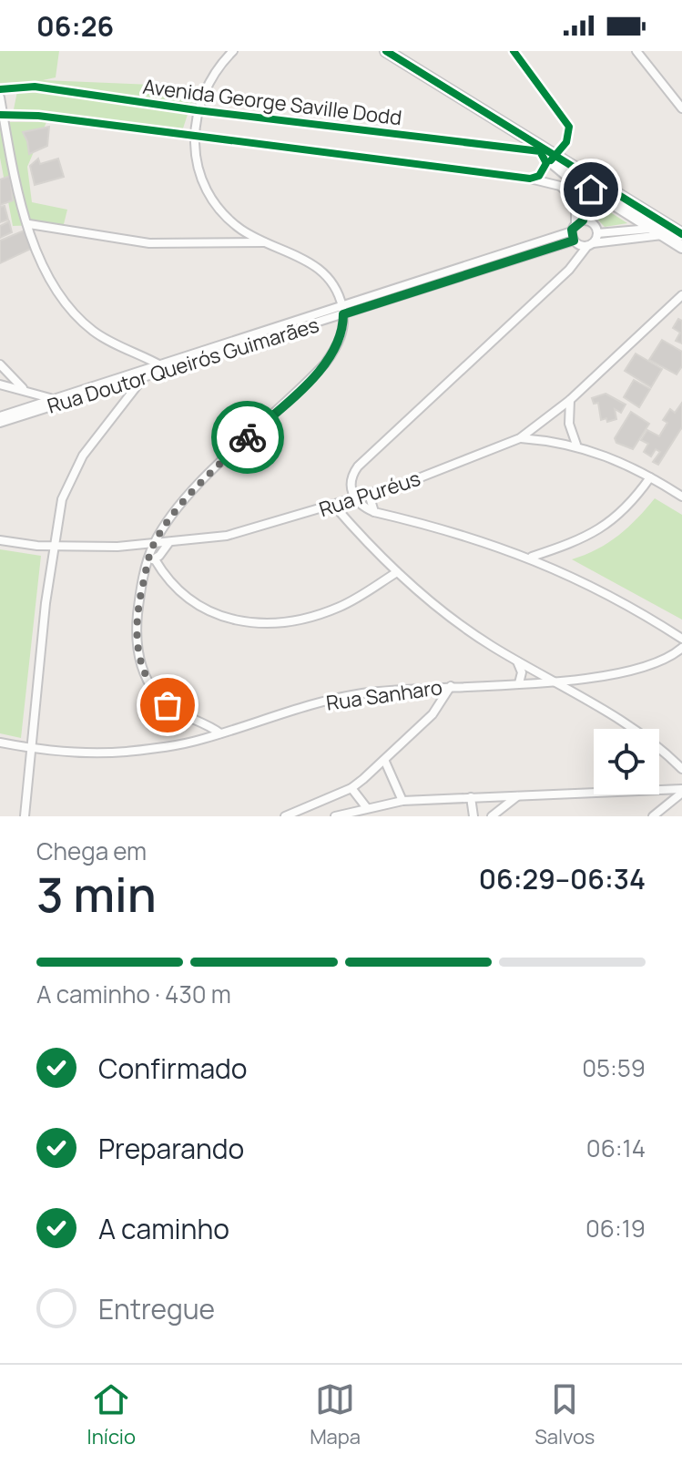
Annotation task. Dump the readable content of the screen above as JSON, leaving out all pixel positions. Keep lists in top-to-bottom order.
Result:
{
  "streets": {
    "street": [
      "Avenida George Saville Dodd",
      "Rua Doutor Queirós Guimarães",
      "Rua Puréus",
      "Rua Sanharo"
    ]
  },
  "page": {
    "status": "06:26",
    "heading": ["3 min", "Chega em", "06:29–06:34"],
    "bar": "A caminho · 430 m",
    "list": [
      ["Confirmado", "05:59"],
      ["Preparando", "06:14"],
      ["A caminho", "06:19"],
      "Entregue"
    ],
    "tabs": ["Início", "Mapa", "Salvos"]
  }
}
